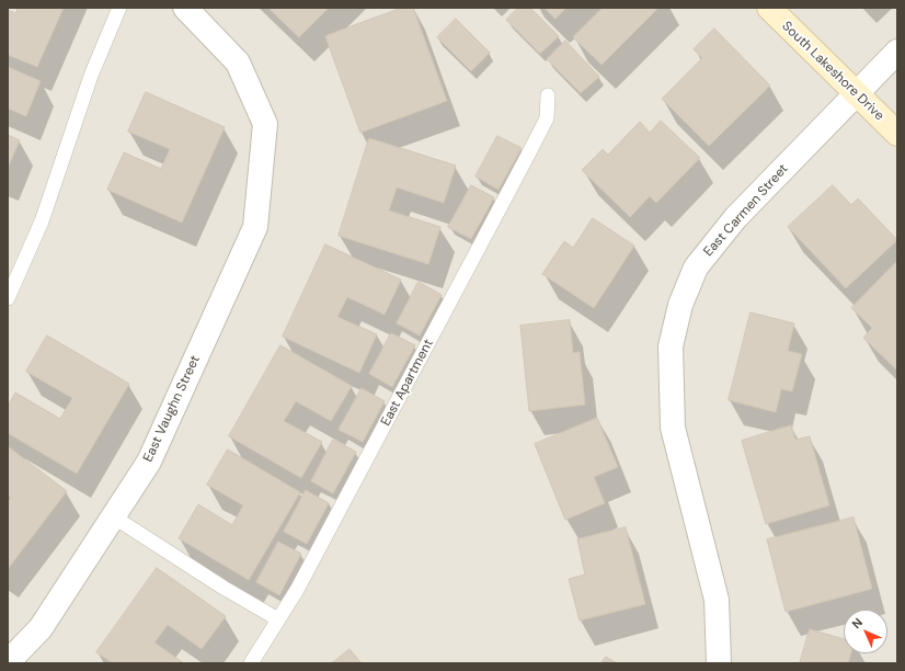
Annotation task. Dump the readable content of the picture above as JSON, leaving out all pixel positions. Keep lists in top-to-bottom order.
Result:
{
  "streets": {
    "street": ["South Lakeshore Drive", "East Carmen Street", "East Vaughn Street"],
    "lane": ["East Apartment"]
  },
  "crossings": [
    ["South Lakeshore Drive", "East Carmen Street"]
  ],
  "north": "top left"
}
